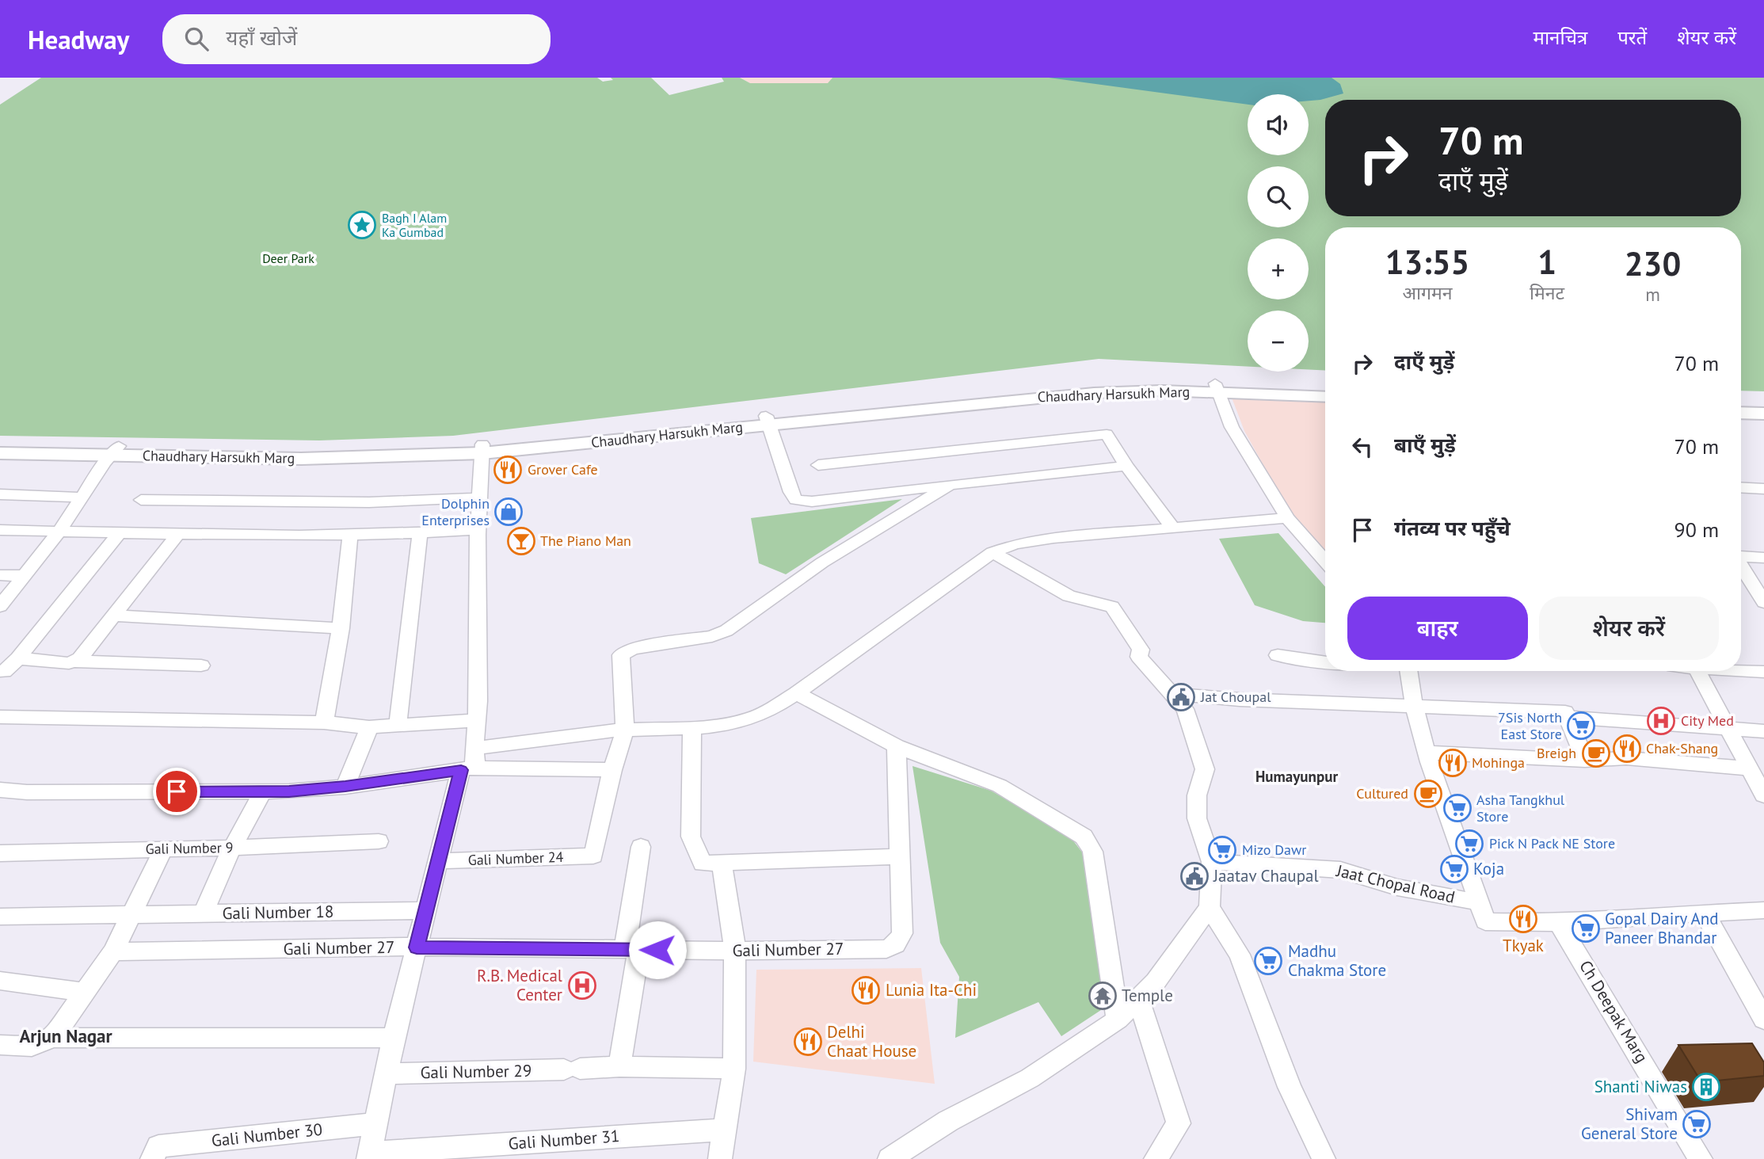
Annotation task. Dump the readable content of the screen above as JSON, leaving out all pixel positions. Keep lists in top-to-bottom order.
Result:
{
  "streets": {
    "street": [
      "Chaudhary Harsukh Marg",
      "Gali Number 9",
      "Gali Number 24",
      "Jaat Chopal Road",
      "Gali Number 18",
      "Gali Number 27",
      "Ch Deepak Marg",
      "Gali Number 29",
      "Gali Number 30",
      "Gali Number 31"
    ]
  },
  "districts": ["Humayunpur", "Arjun Nagar"],
  "parks": ["Deer Park"],
  "places": {
    "place": ["Bagh I Alam Ka Gumbad"],
    "restaurant": [
      "Grover Cafe",
      "Chak-Shang",
      "Mohinga",
      "Tkyak",
      "Lunia Ita-Chi",
      "Delhi Chaat House"
    ],
    "shop": ["Dolphin Enterprises"],
    "bar": ["The Piano Man"],
    "public building": ["Jat Choupal", "Jaatav Chaupal"],
    "hospital": ["City Med", "R.B. Medical Center"],
    "supermarket": [
      "7Sis North East Store",
      "Asha Tangkhul Store",
      "Pick N Pack NE Store",
      "Mizo Dawr",
      "Koja",
      "Gopal Dairy And Paneer Bhandar",
      "Madhu Chakma Store",
      "Shivam General Store"
    ],
    "cafe": ["Breigh", "Cultured"],
    "temple": ["Temple"],
    "building": ["Shanti Niwas"]
  },
  "page": {
    "header": "Headway",
    "search": "यहाँ खोजें",
    "nav": ["मानचित्र", "परतें", "शेयर करें"],
    "map_buttons": ["+", "−"],
    "turn": ["70 m", "दाएँ मुड़ें"],
    "eta": [
      "13:55",
      "आगमन",
      "1",
      "मिनट",
      "230",
      "m"
    ],
    "list": [
      {
        "name": "दाएँ मुड़ें",
        "value": "70 m"
      },
      {
        "name": "बाएँ मुड़ें",
        "value": "70 m"
      },
      {
        "name": "गंतव्य पर पहुँचे",
        "value": "90 m"
      }
    ],
    "buttons": ["बाहर", "शेयर करें"]
  }
}
